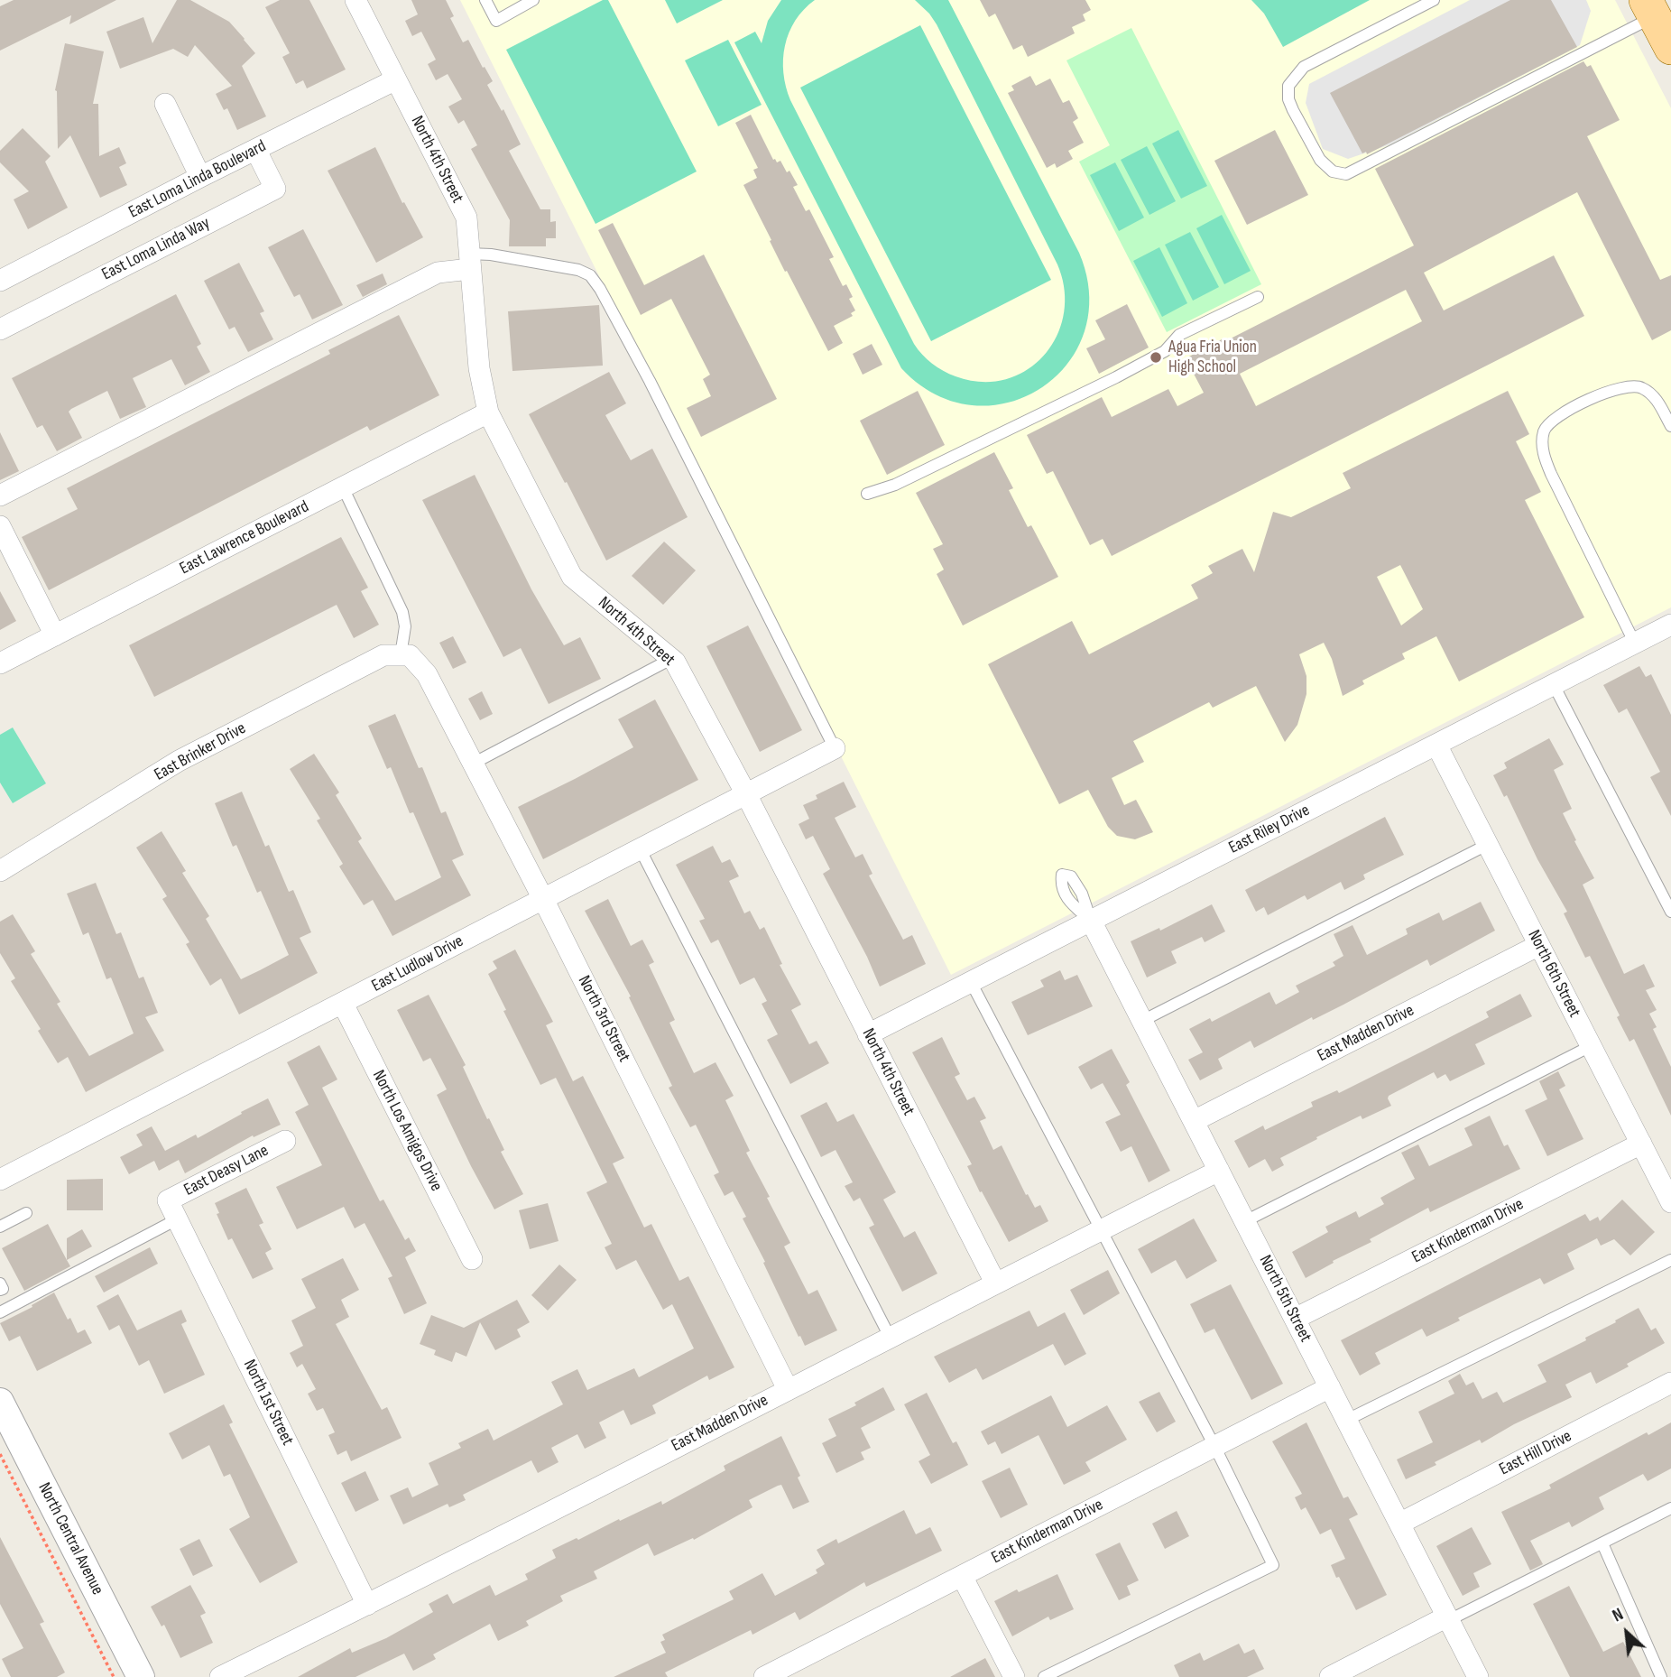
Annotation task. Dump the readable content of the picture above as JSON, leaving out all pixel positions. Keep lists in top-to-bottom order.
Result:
{
  "streets": {
    "street": [
      "North 4th Street",
      "East Loma Linda Boulevard",
      "East Loma Linda Way",
      "East Lawrence Boulevard",
      "East Brinker Drive",
      "East Riley Drive",
      "East Ludlow Drive",
      "North 6th Street",
      "North 3rd Street",
      "East Madden Drive",
      "North Los Amigos Drive",
      "East Deasy Lane",
      "East Kinderman Drive",
      "North 5th Street",
      "North 1st Street",
      "East Hill Drive",
      "North Central Avenue"
    ]
  },
  "crossings": [
    ["North 4th Street", "East Loma Linda Boulevard"],
    ["North 4th Street", "East Lawrence Boulevard"],
    ["North 4th Street", "East Riley Drive"],
    ["North 4th Street", "East Ludlow Drive"],
    ["North 4th Street", "East Madden Drive"],
    ["East Loma Linda Boulevard", "East Loma Linda Way"],
    ["East Brinker Drive", "North 3rd Street"],
    ["East Riley Drive", "North 6th Street"],
    ["East Riley Drive", "North 5th Street"],
    ["East Ludlow Drive", "North 3rd Street"],
    ["East Ludlow Drive", "North Los Amigos Drive"],
    ["North 6th Street", "East Madden Drive"],
    ["North 6th Street", "East Kinderman Drive"],
    ["North 3rd Street", "East Madden Drive"],
    ["East Madden Drive", "North 5th Street"],
    ["East Madden Drive", "North 1st Street"],
    ["East Deasy Lane", "North 1st Street"],
    ["East Kinderman Drive", "North 5th Street"],
    ["North 5th Street", "East Hill Drive"]
  ],
  "places": ["Agua Fria Union High School"],
  "north": "top left"
}
